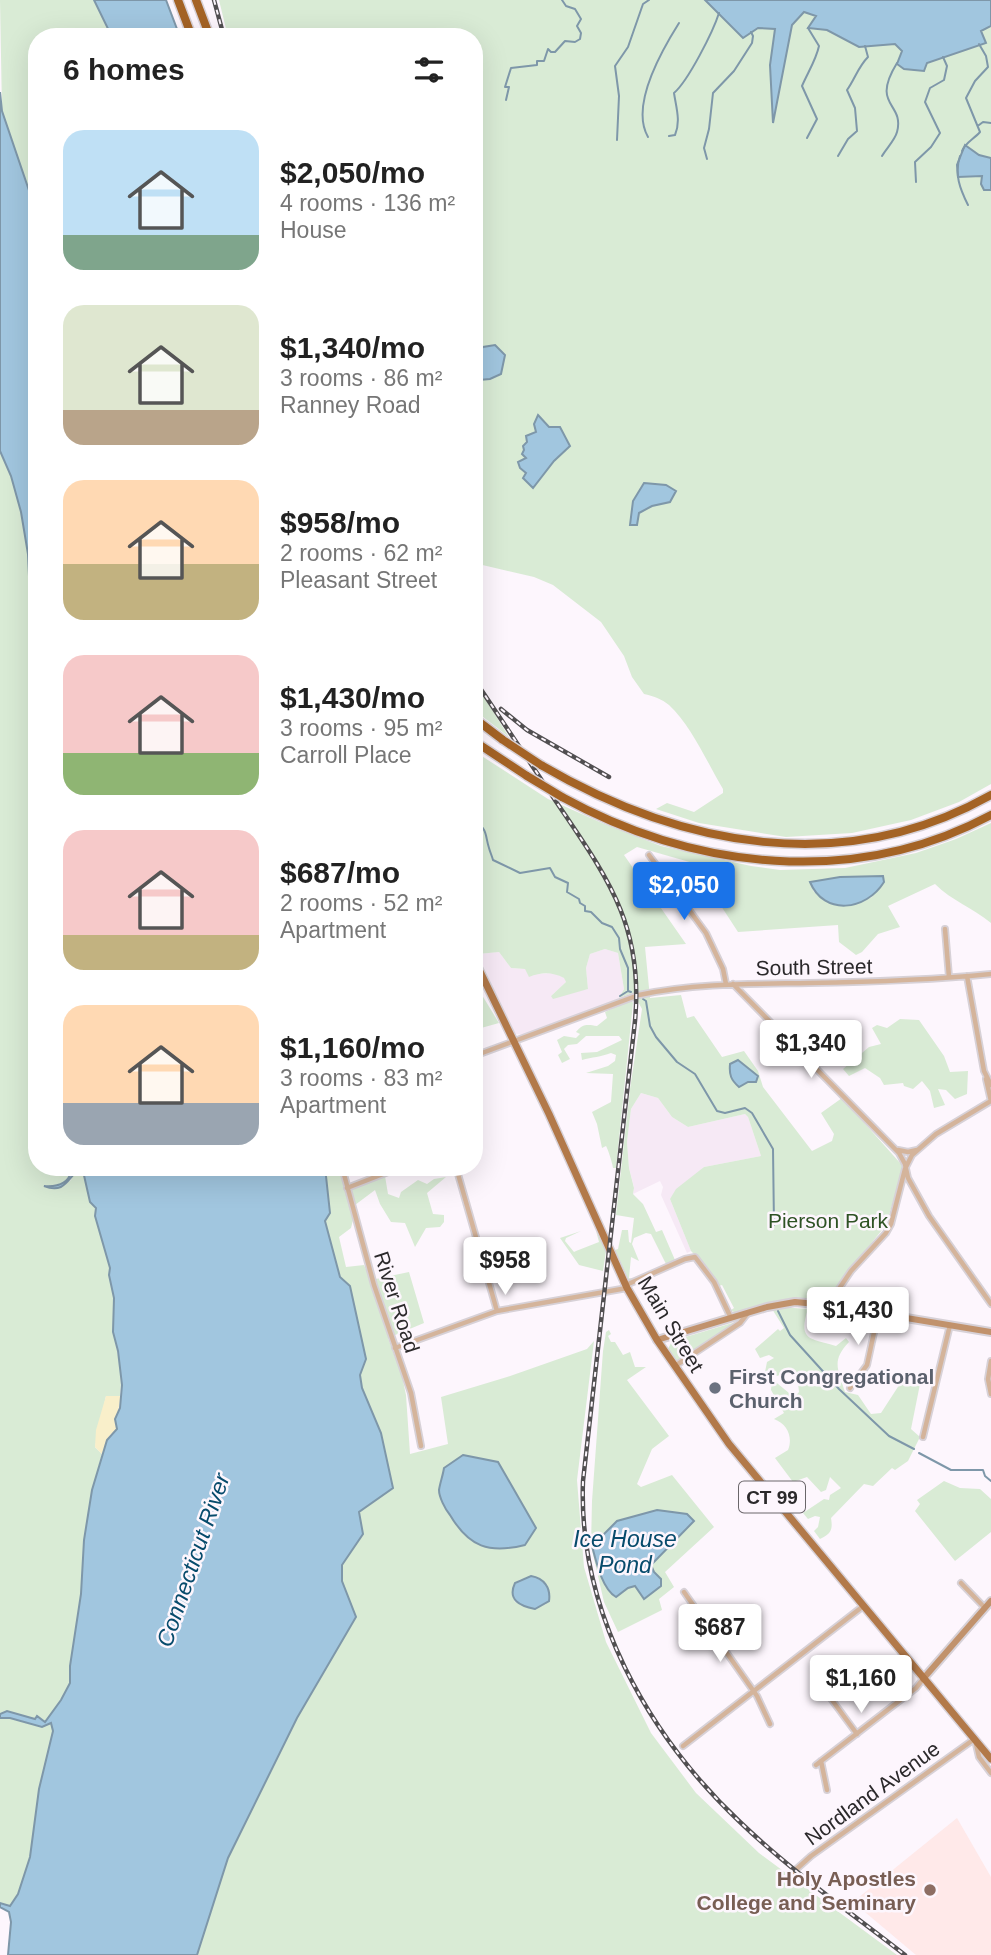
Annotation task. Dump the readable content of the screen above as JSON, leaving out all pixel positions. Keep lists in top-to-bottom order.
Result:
{
  "streets": {
    "main road": ["Main Street", "CT 99"],
    "street": ["South Street", "River Road", "Nordland Avenue"]
  },
  "crossings": [
    ["South Street", "Main Street"],
    ["Main Street", "Nordland Avenue"]
  ],
  "water": ["Ice House Pond", "Connecticut River"],
  "parks": ["Pierson Park"],
  "places": ["First Congregational Church", "Holy Apostles College and Seminary"],
  "page": {
    "heading": "6 homes",
    "list": [
      {
        "name": "$2,050/mo",
        "note": "4 rooms · 136 m² · House"
      },
      {
        "name": "$1,340/mo",
        "note": "3 rooms · 86 m² · Ranney Road"
      },
      {
        "name": "$958/mo",
        "note": "2 rooms · 62 m² · Pleasant Street"
      },
      {
        "name": "$1,430/mo",
        "note": "3 rooms · 95 m² · Carroll Place"
      },
      {
        "name": "$687/mo",
        "note": "2 rooms · 52 m² · Apartment"
      },
      {
        "name": "$1,160/mo",
        "note": "3 rooms · 83 m² · Apartment"
      }
    ],
    "price": [
      "$2,050",
      "$1,340",
      "$958",
      "$1,430",
      "$687",
      "$1,160"
    ]
  }
}
